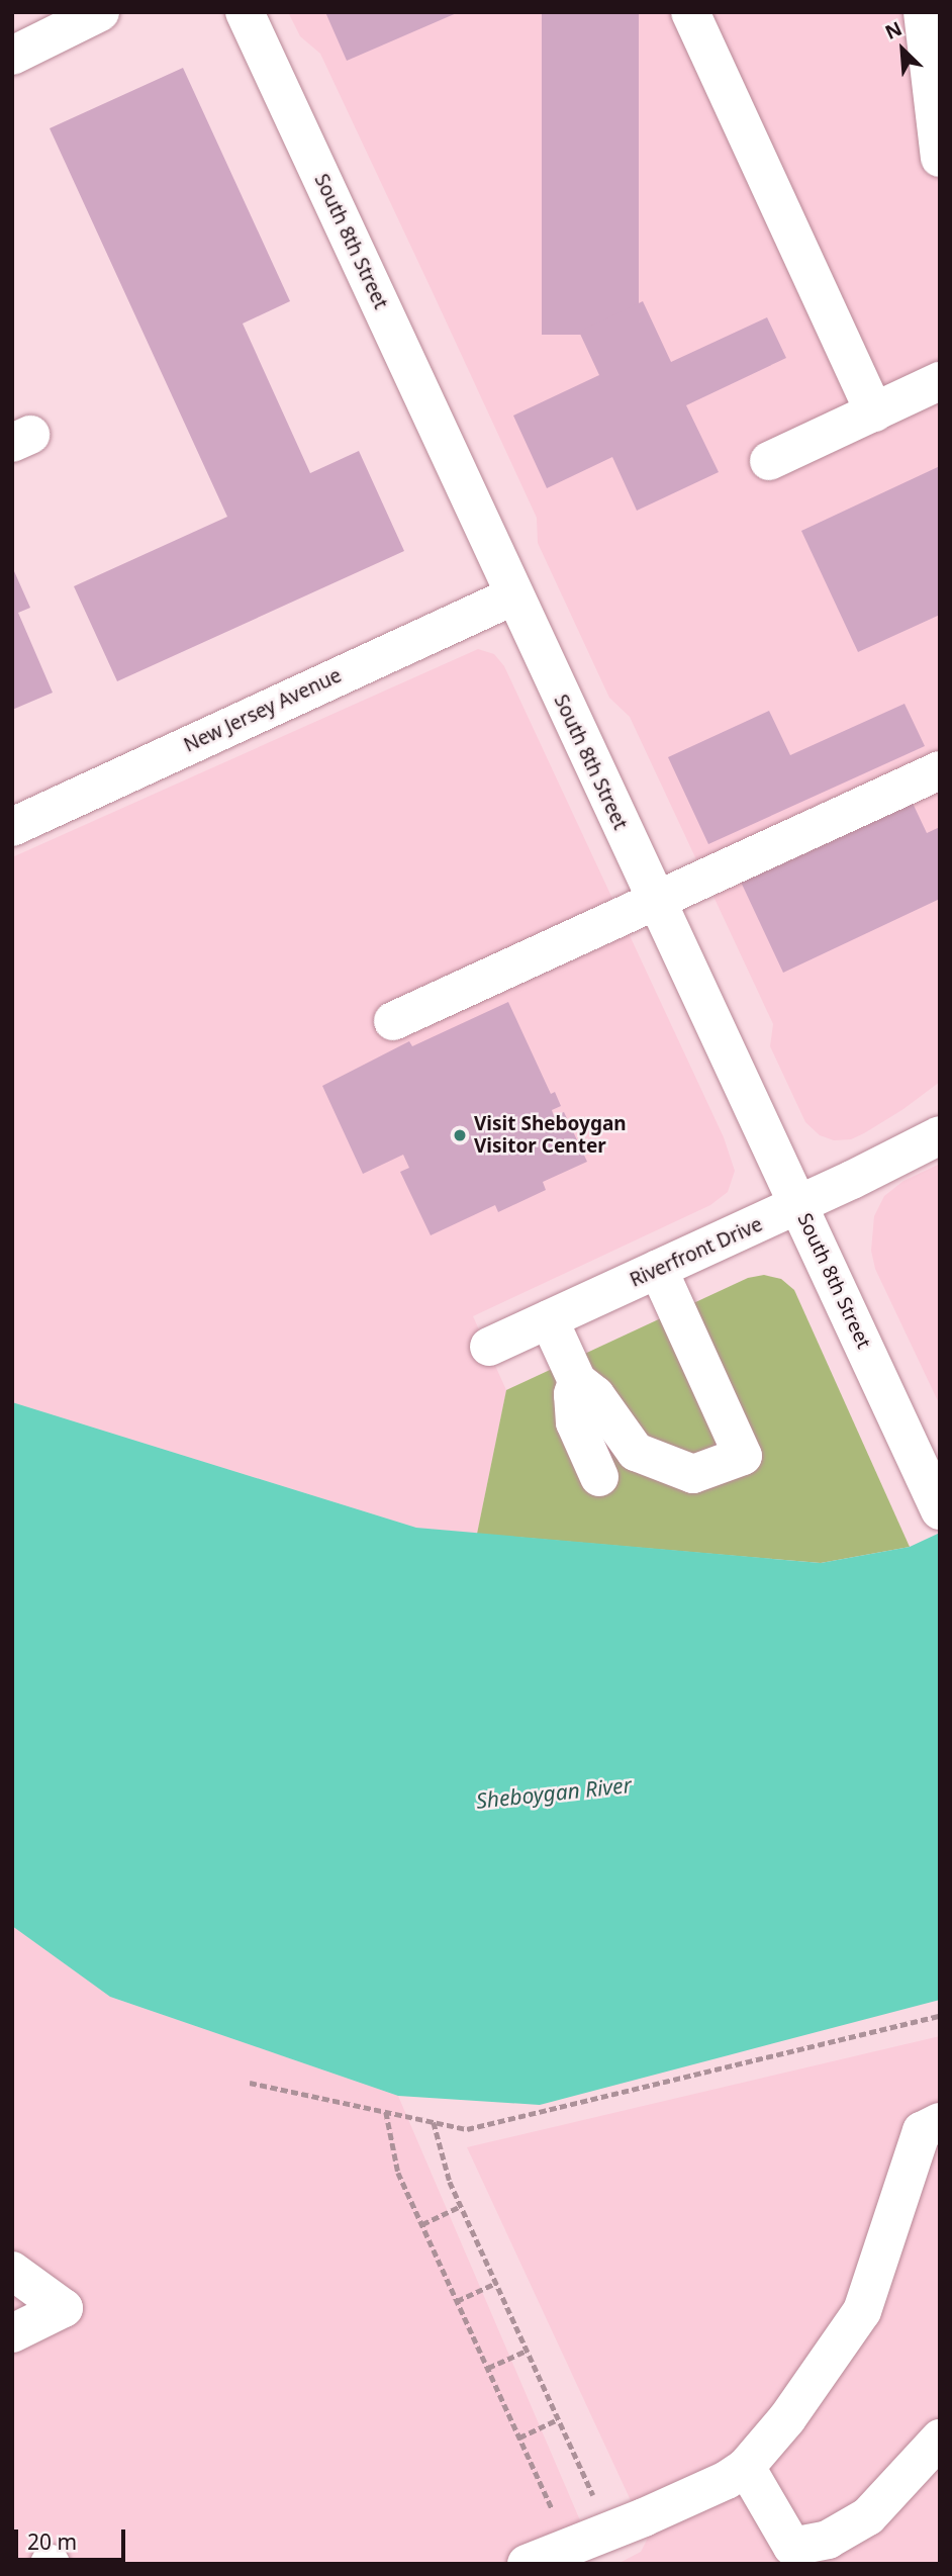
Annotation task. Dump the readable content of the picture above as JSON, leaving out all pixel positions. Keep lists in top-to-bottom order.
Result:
{
  "streets": {
    "main road": ["South 8th Street", "New Jersey Avenue", "Riverfront Drive"]
  },
  "crossings": [
    ["South 8th Street", "New Jersey Avenue"],
    ["South 8th Street", "Riverfront Drive"]
  ],
  "water": ["Sheboygan River"],
  "places": ["Visit Sheboygan Visitor Center"],
  "scale_bar": "20 m",
  "north": "top left"
}
